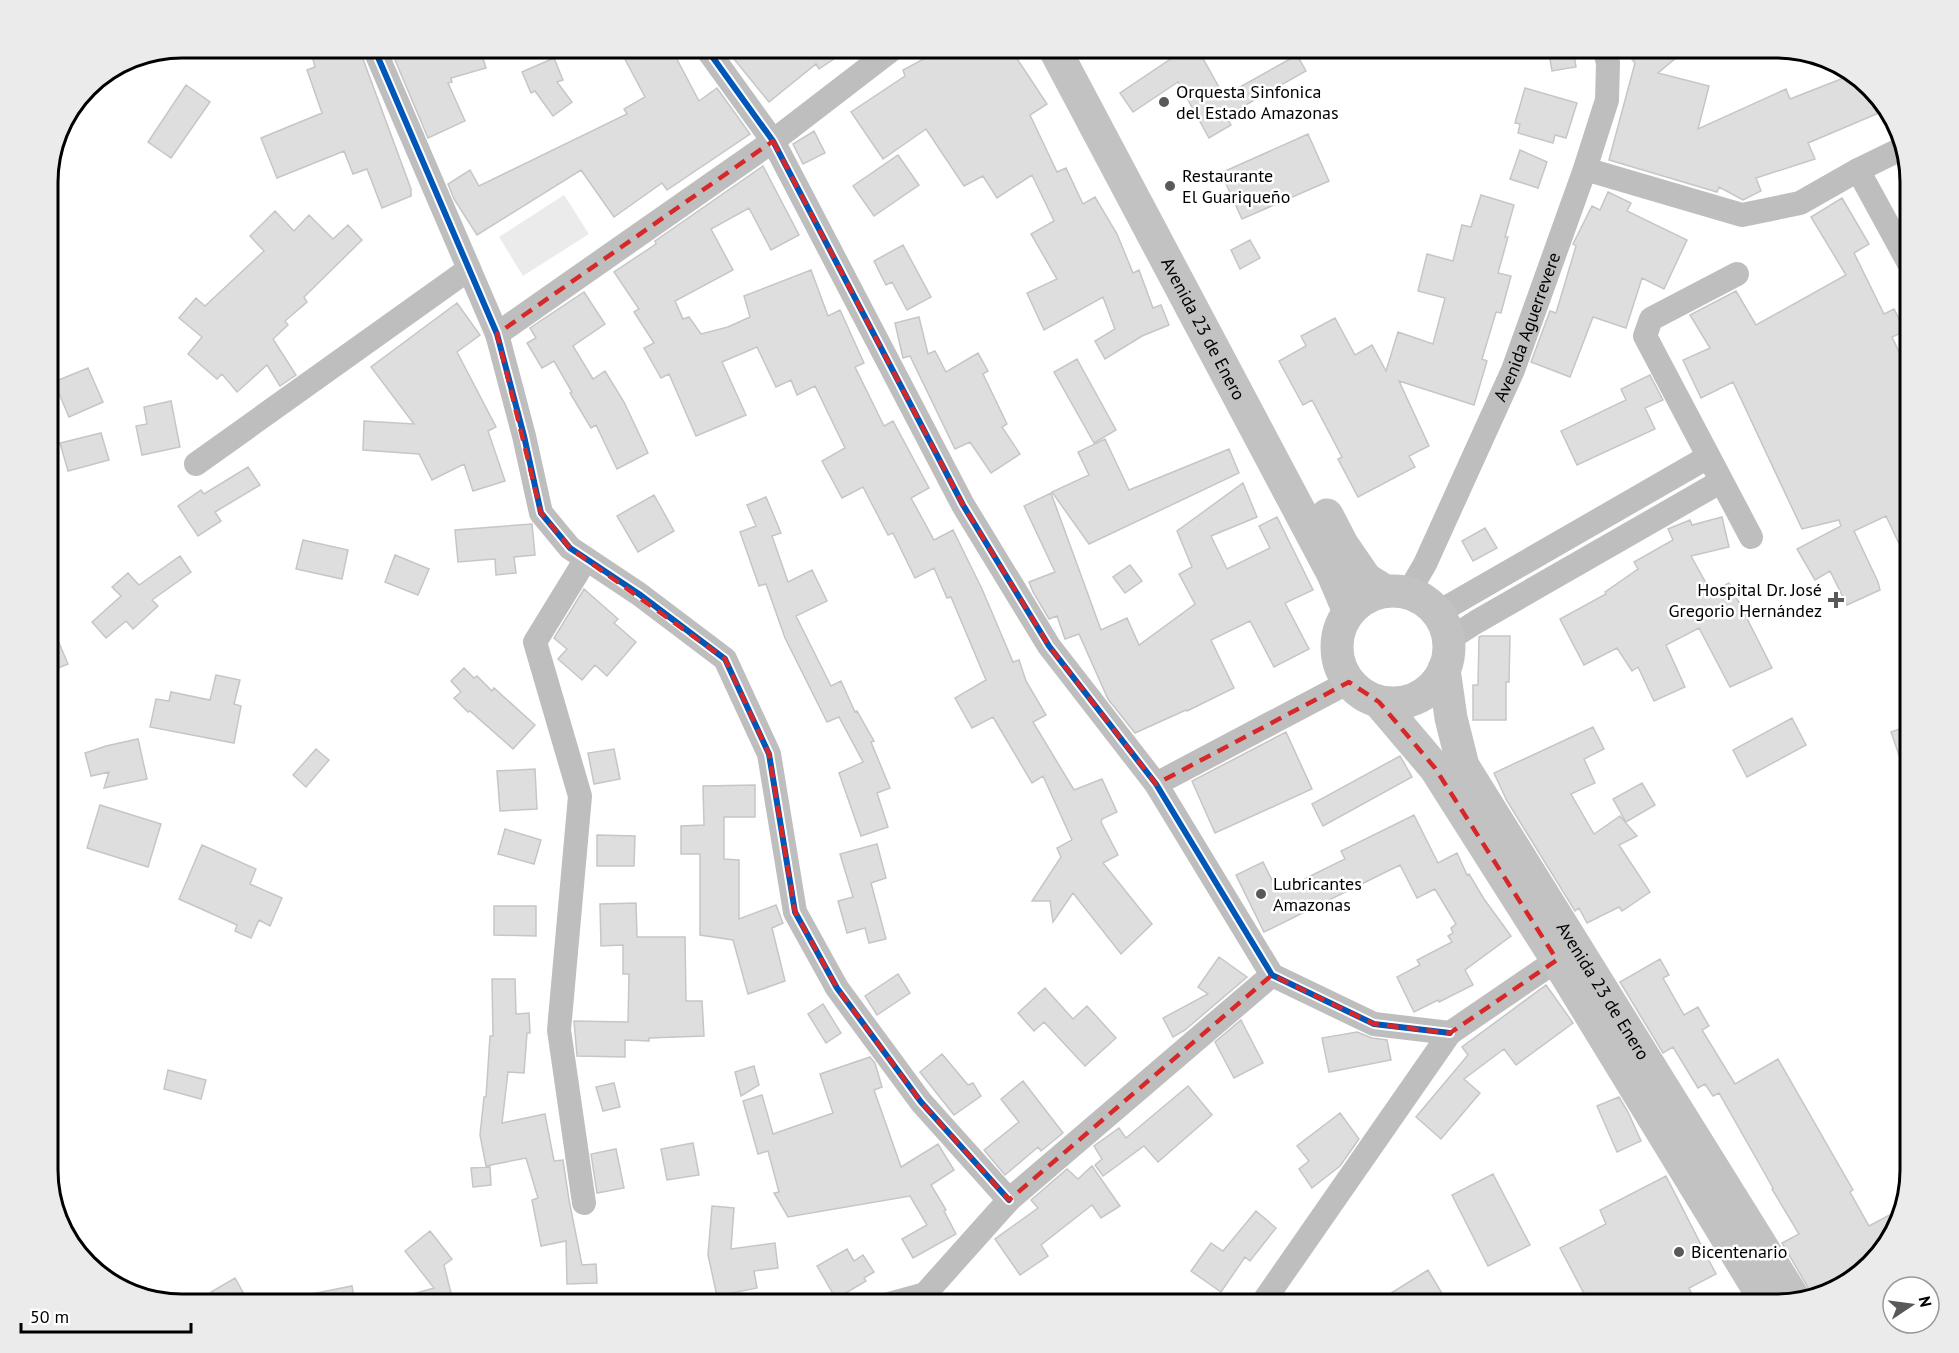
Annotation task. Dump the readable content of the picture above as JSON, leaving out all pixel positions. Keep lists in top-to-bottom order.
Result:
{
  "streets": {
    "main road": ["Avenida 23 de Enero"],
    "street": ["Avenida Aguerrevere"]
  },
  "crossings": [
    ["Avenida Aguerrevere", "Avenida 23 de Enero"]
  ],
  "places": {
    "other": [
      "Orquesta Sinfonica del Estado Amazonas",
      "Restaurante El Guariqueño",
      "Lubricantes Amazonas",
      "Bicentenario"
    ],
    "health": ["Hospital Dr. José Gregorio Hernández"]
  },
  "scale_bar": "50 m",
  "north": "right"
}
